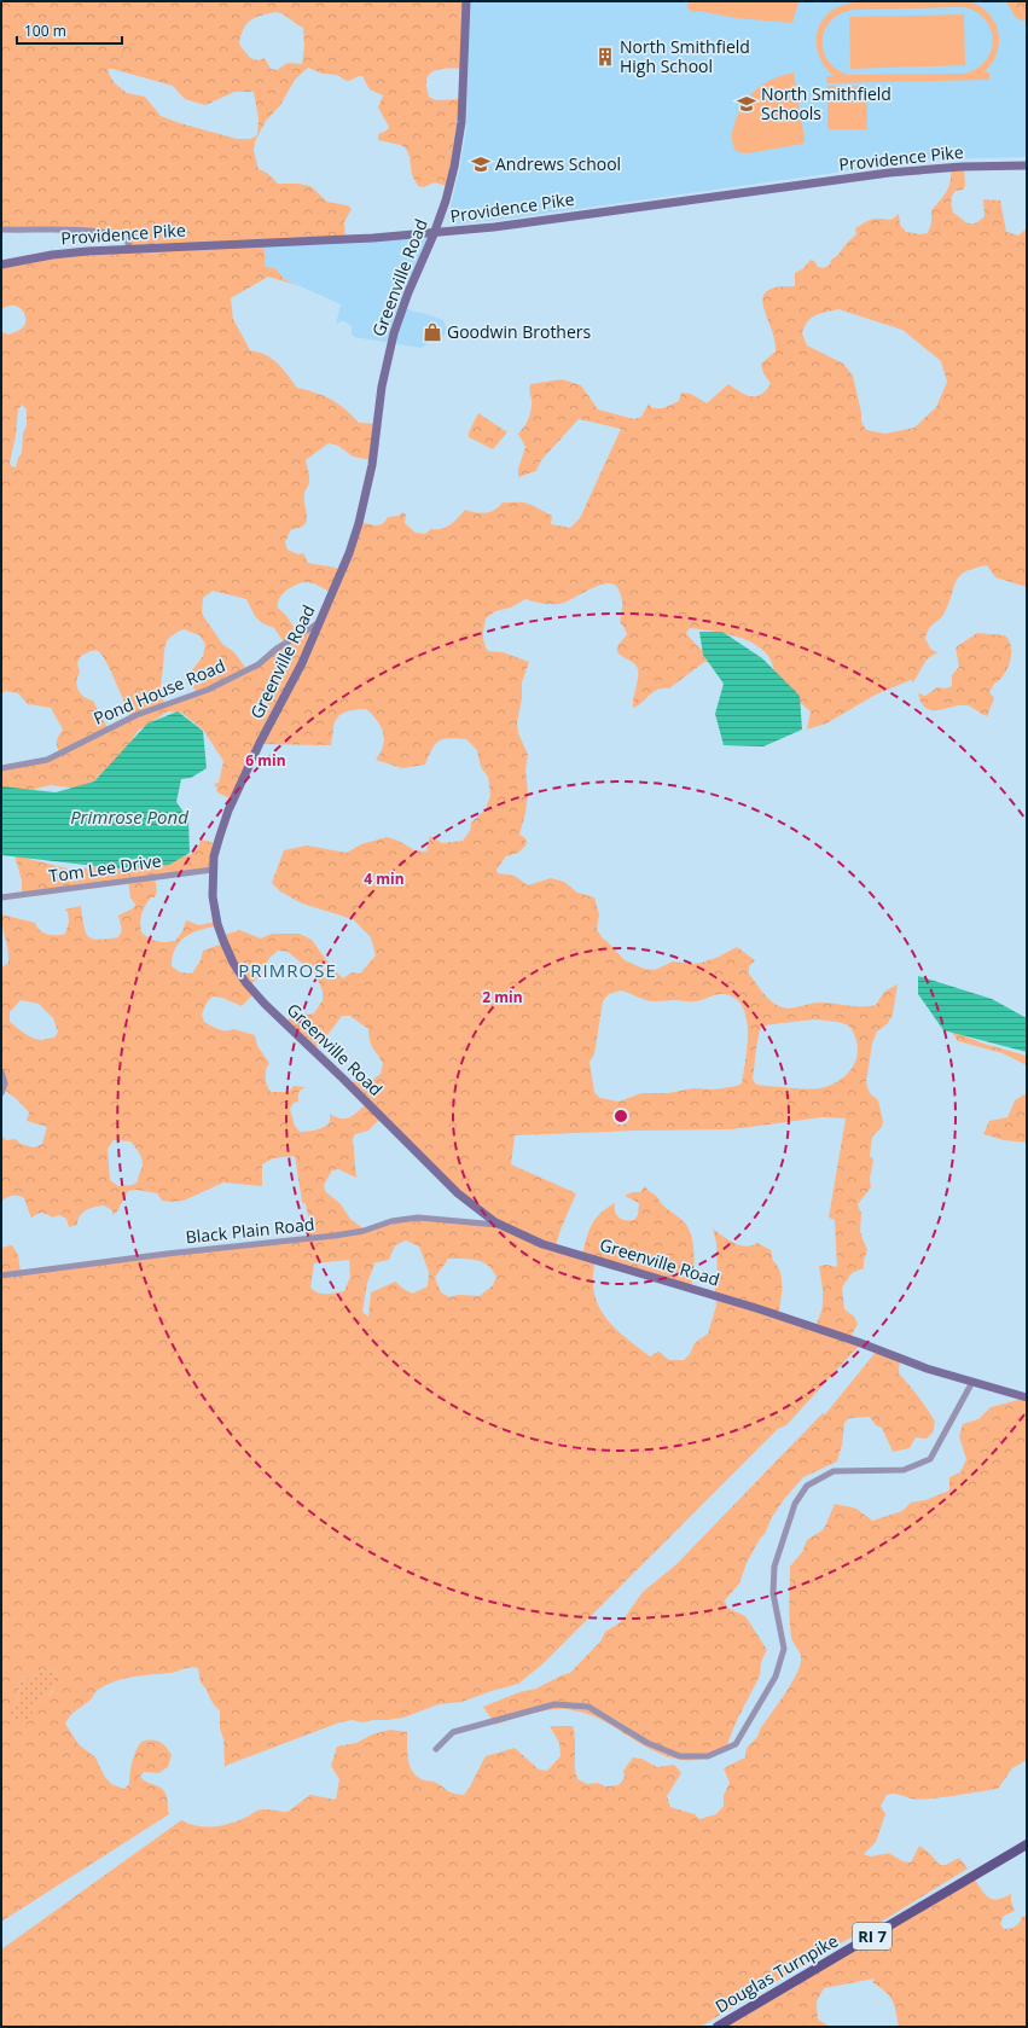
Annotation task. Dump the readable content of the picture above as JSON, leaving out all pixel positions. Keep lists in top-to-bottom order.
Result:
{
  "streets": {
    "main road": [
      "Providence Pike",
      "Greenville Road",
      "RI 7",
      "Douglas Turnpike"
    ],
    "street": ["Pond House Road", "Tom Lee Drive", "Black Plain Road"]
  },
  "crossings": [
    ["Providence Pike", "Greenville Road"],
    ["Greenville Road", "Pond House Road"],
    ["Greenville Road", "Tom Lee Drive"],
    ["Greenville Road", "Black Plain Road"]
  ],
  "districts": ["PRIMROSE"],
  "water": ["Primrose Pond"],
  "places": {
    "building": ["North Smithfield High School"],
    "school or university": ["North Smithfield Schools", "Andrews School"],
    "shop": ["Goodwin Brothers"]
  },
  "scale_bar": "100 m",
  "rings": ["6 min", "4 min", "2 min"]
}
